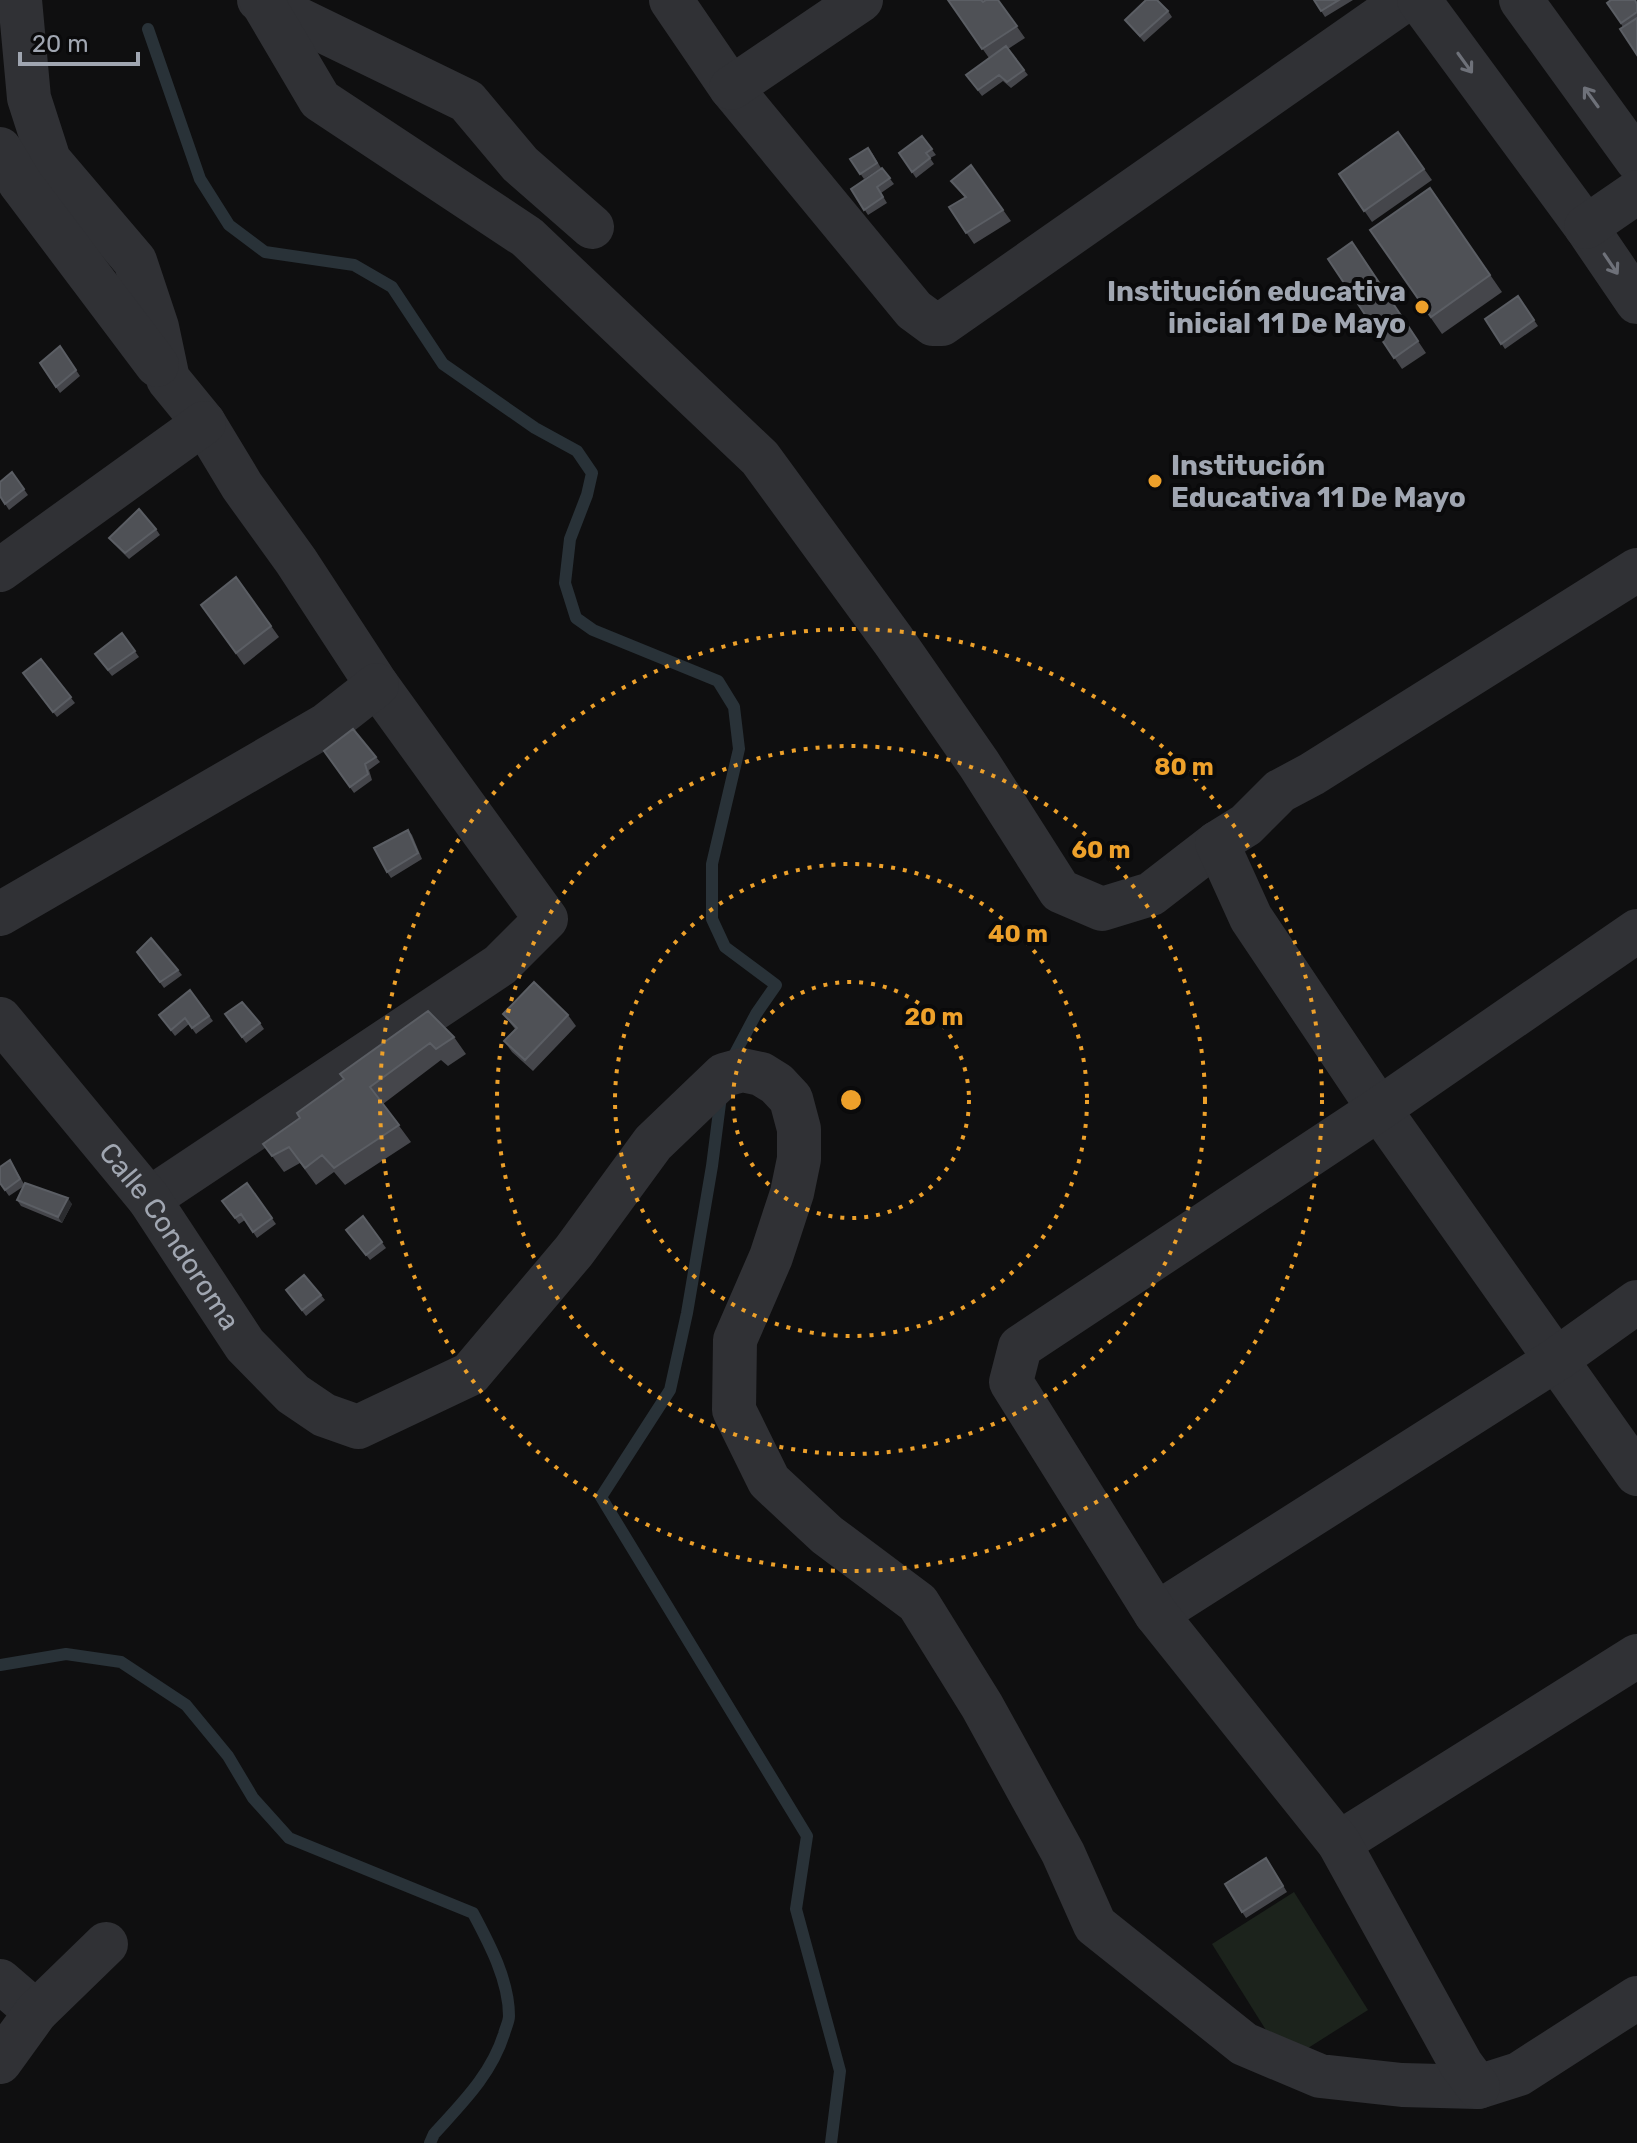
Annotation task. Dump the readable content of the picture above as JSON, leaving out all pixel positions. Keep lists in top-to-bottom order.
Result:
{
  "streets": {
    "street": ["Calle Condoroma"]
  },
  "places": ["Institución educativa inicial 11 De Mayo", "Institución Educativa 11 De Mayo"],
  "scale_bar": "20 m",
  "rings": [
    "80 m",
    "60 m",
    "40 m",
    "20 m"
  ]
}
